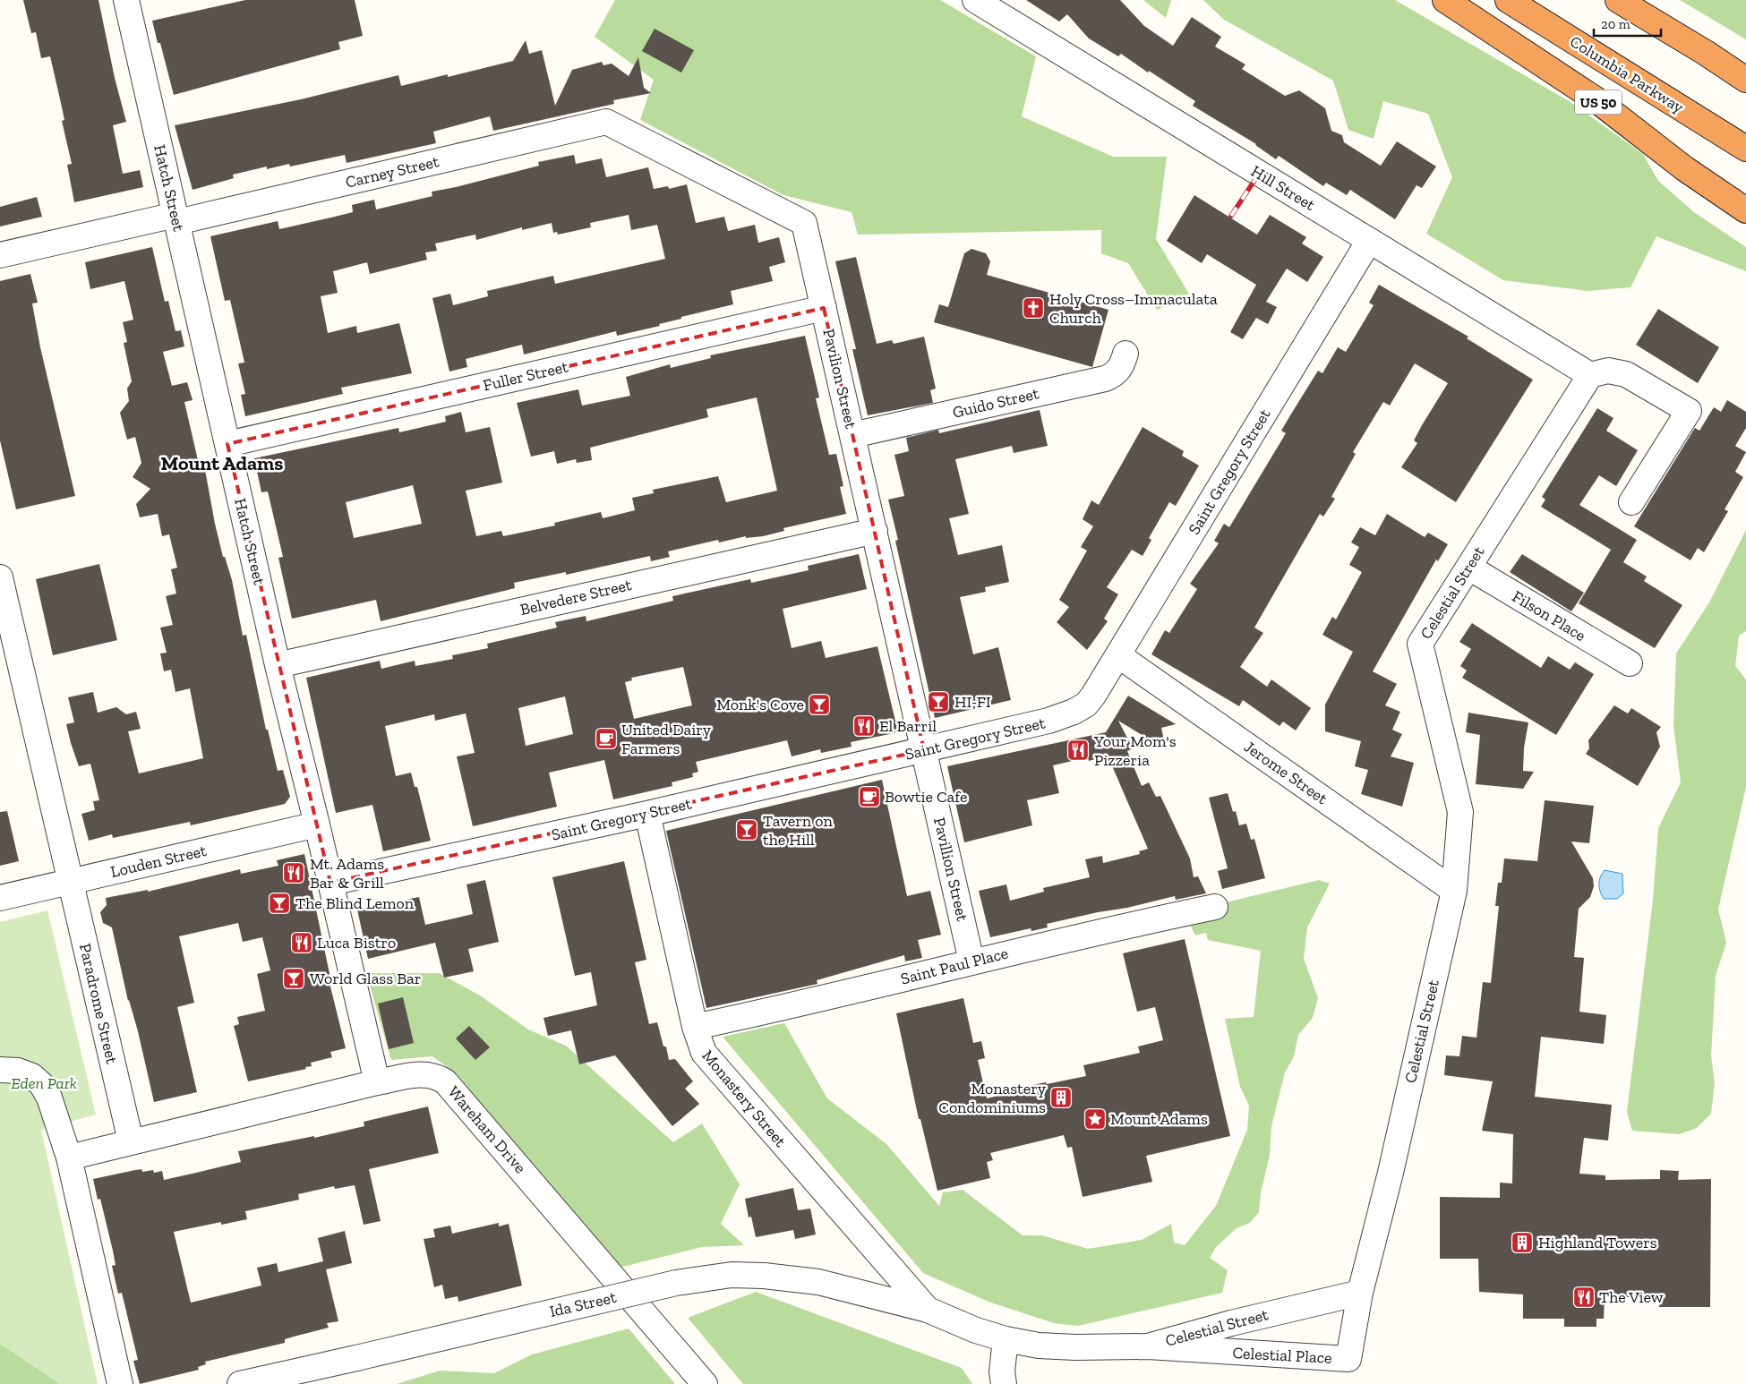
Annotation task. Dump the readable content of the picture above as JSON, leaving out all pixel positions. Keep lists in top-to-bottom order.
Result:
{
  "streets": {
    "highway": ["Columbia Parkway", "US 50"],
    "street": [
      "Carney Street",
      "Hatch Street",
      "Hill Street",
      "Fuller Street",
      "Pavilion Street",
      "Guido Street",
      "Saint Gregory Street",
      "Celestial Street",
      "Belvedere Street",
      "Filson Place",
      "Jerome Street",
      "Louden Street",
      "Pavillion Street",
      "Saint Paul Place",
      "Paradrome Street",
      "Monastery Street",
      "Wareham Drive",
      "Ida Street",
      "Celestial Place"
    ]
  },
  "crossings": [
    ["Carney Street", "Hatch Street"],
    ["Carney Street", "Pavilion Street"],
    ["Hatch Street", "Fuller Street"],
    ["Hatch Street", "Saint Gregory Street"],
    ["Hatch Street", "Belvedere Street"],
    ["Hatch Street", "Louden Street"],
    ["Hatch Street", "Wareham Drive"],
    ["Hill Street", "Saint Gregory Street"],
    ["Hill Street", "Celestial Street"],
    ["Fuller Street", "Pavilion Street"],
    ["Pavilion Street", "Guido Street"],
    ["Pavilion Street", "Saint Gregory Street"],
    ["Pavilion Street", "Belvedere Street"],
    ["Pavilion Street", "Pavillion Street"],
    ["Saint Gregory Street", "Jerome Street"],
    ["Saint Gregory Street", "Pavillion Street"],
    ["Saint Gregory Street", "Monastery Street"],
    ["Celestial Street", "Filson Place"],
    ["Celestial Street", "Jerome Street"],
    ["Celestial Street", "Monastery Street"],
    ["Celestial Street", "Ida Street"],
    ["Celestial Street", "Celestial Place"],
    ["Louden Street", "Paradrome Street"],
    ["Pavillion Street", "Saint Paul Place"],
    ["Saint Paul Place", "Monastery Street"],
    ["Paradrome Street", "Wareham Drive"],
    ["Monastery Street", "Ida Street"]
  ],
  "districts": ["Mount Adams"],
  "parks": ["Eden Park"],
  "places": {
    "church": ["Holy Cross–Immaculata Church"],
    "bar": [
      "HI-FI",
      "Monk's Cove",
      "Tavern on the Hill",
      "The Blind Lemon",
      "World Glass Bar"
    ],
    "restaurant": [
      "El Barril",
      "Your Mom's Pizzeria",
      "Mt. Adams Bar & Grill",
      "Luca Bistro",
      "The View"
    ],
    "cafe": ["United Dairy Farmers", "Bowtie Cafe"],
    "building": ["Monastery Condominiums", "Highland Towers"],
    "place": ["Mount Adams"]
  },
  "scale_bar": "20 m"
}
